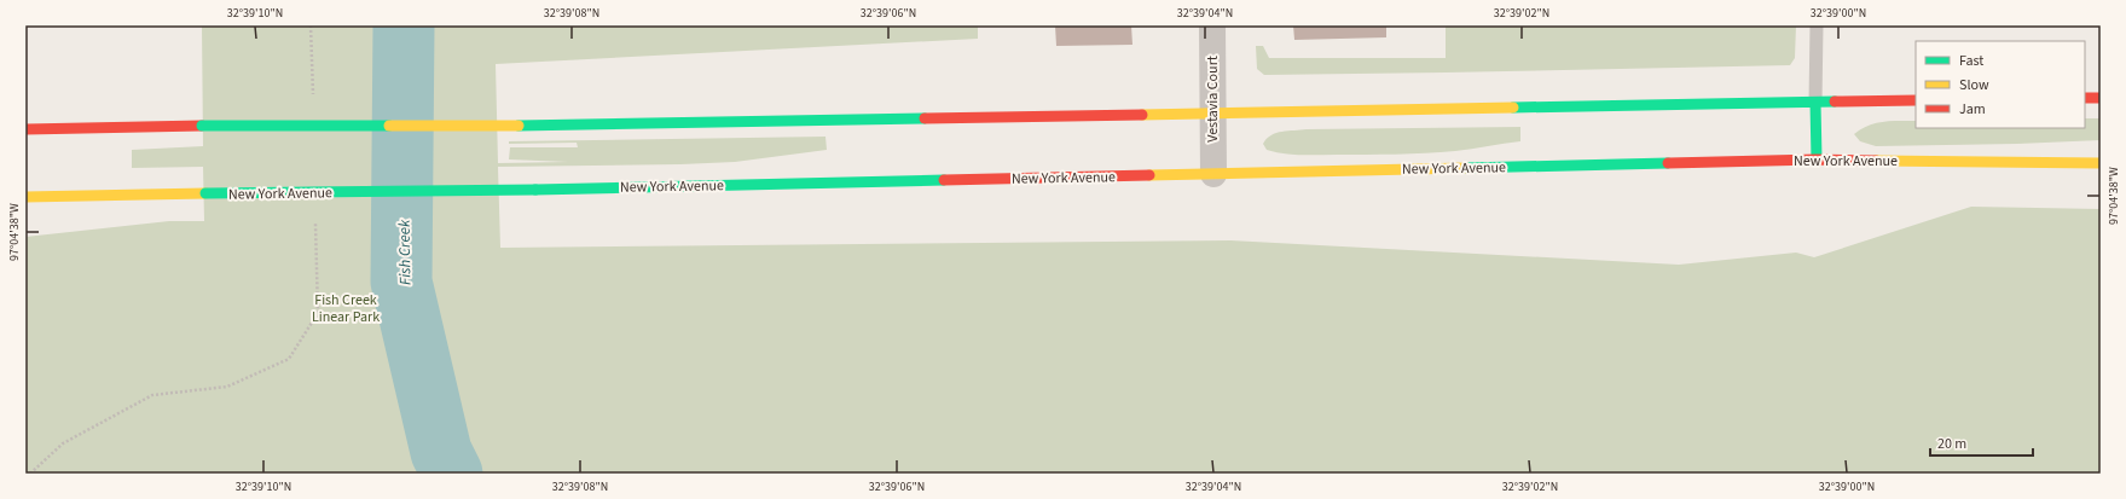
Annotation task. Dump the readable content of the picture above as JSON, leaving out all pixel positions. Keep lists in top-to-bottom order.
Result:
{
  "streets": {
    "main road": ["New York Avenue"],
    "street": ["Vestavia Court"]
  },
  "crossings": [
    ["Vestavia Court", "New York Avenue"]
  ],
  "water": ["Fish Creek"],
  "parks": ["Fish Creek Linear Park"],
  "legend": ["Fast", "Slow", "Jam"],
  "scale_bar": "20 m",
  "coordinates": [
    "32°39'10\"N",
    "32°39'08\"N",
    "32°39'06\"N",
    "32°39'04\"N",
    "32°39'02\"N",
    "32°39'00\"N",
    "97°04'38\"W"
  ]
}
